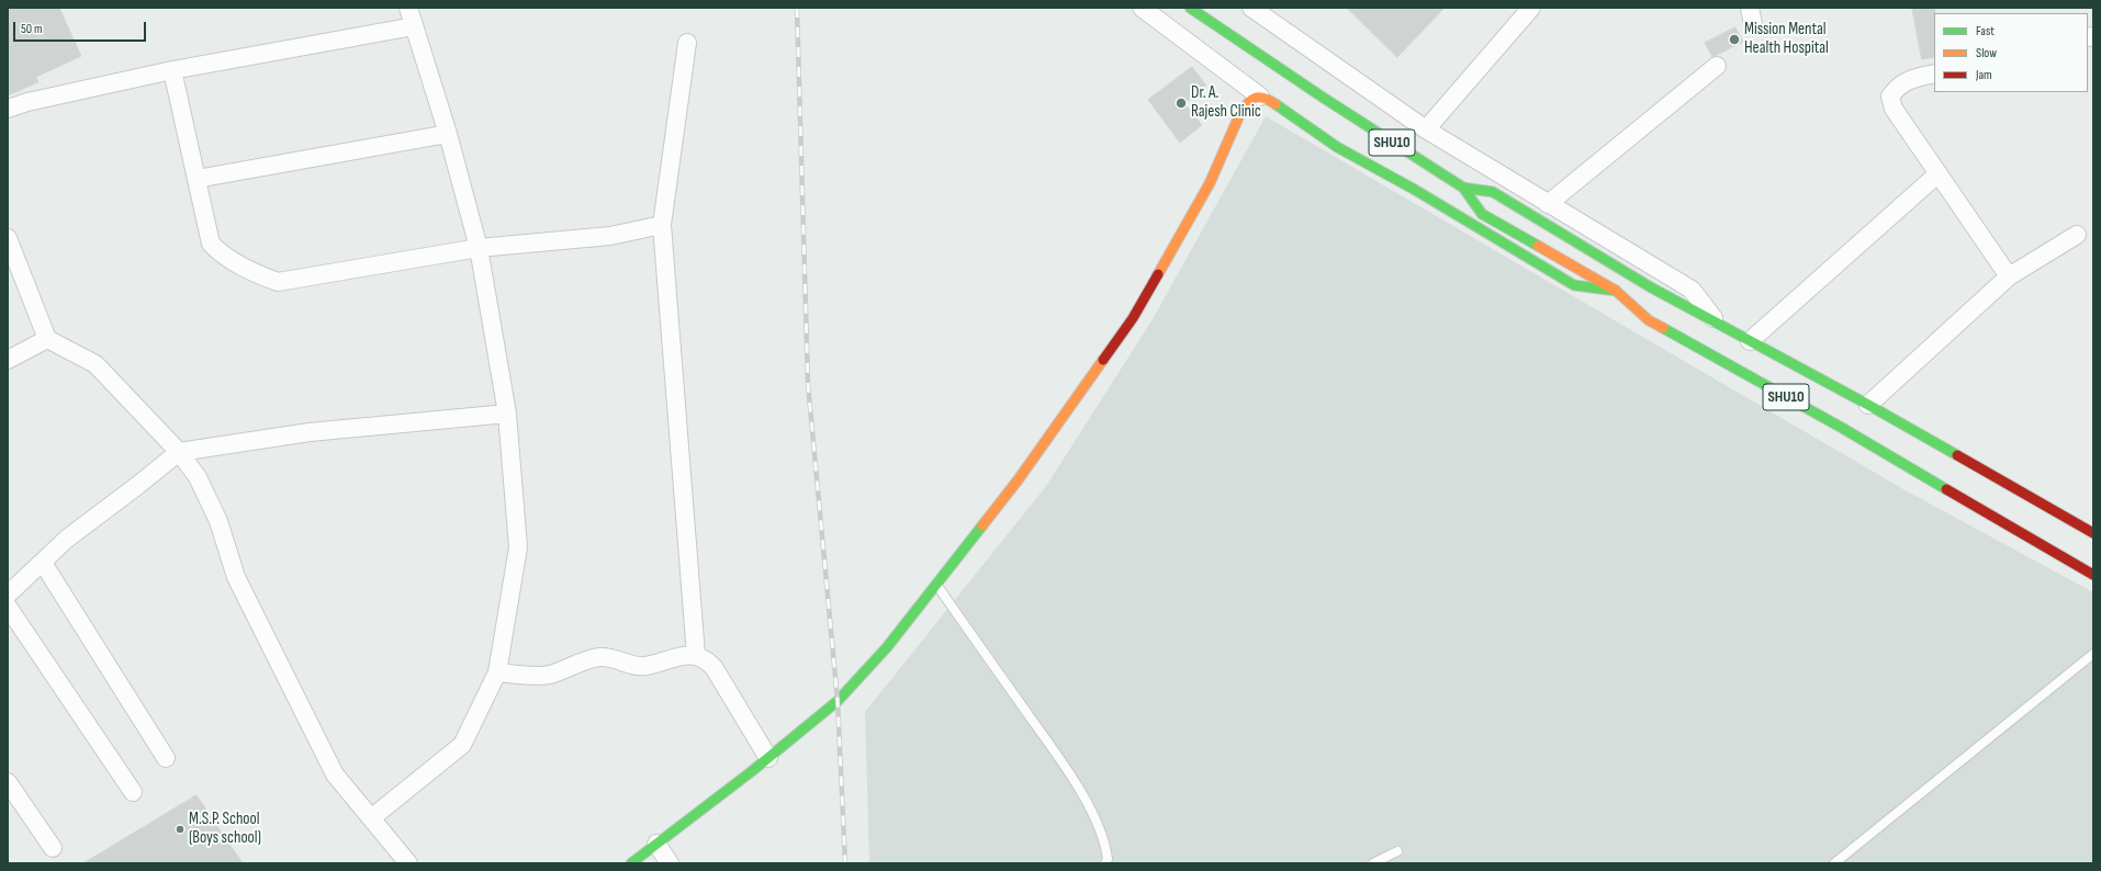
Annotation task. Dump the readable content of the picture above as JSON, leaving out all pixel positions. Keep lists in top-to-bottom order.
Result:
{
  "streets": {
    "main road": ["SHU10"]
  },
  "places": ["Mission Mental Health Hospital", "Dr. A. Rajesh Clinic", "M.S.P. School (Boys school)"],
  "legend": ["Fast", "Slow", "Jam"],
  "scale_bar": "50 m"
}
